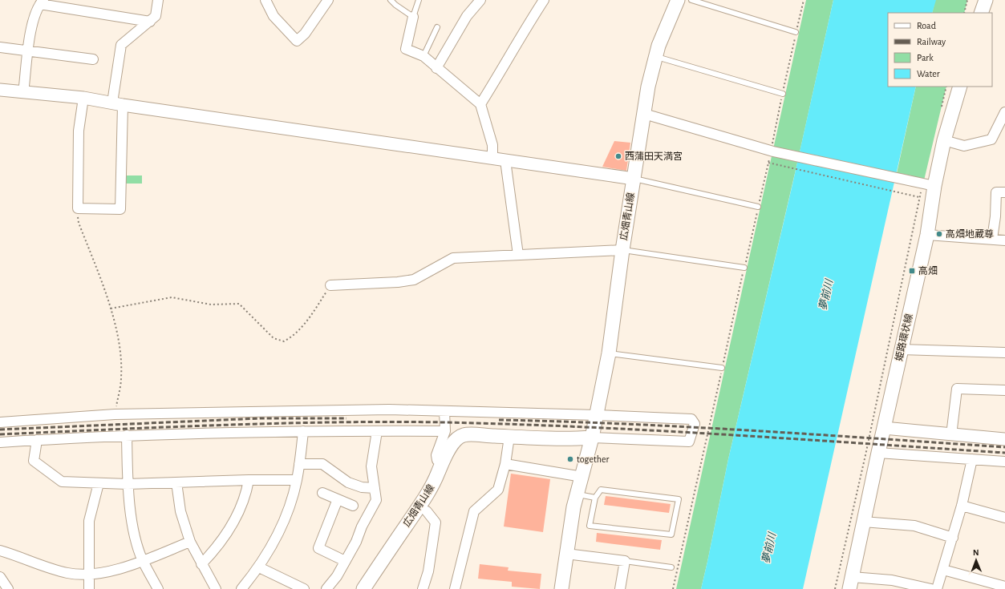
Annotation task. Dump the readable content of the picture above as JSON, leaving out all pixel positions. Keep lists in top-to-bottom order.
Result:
{
  "streets": {
    "main road": ["広畑青山線", "姫路環状線"]
  },
  "water": ["夢前川"],
  "places": {
    "other": ["西蒲田天満宮", "高畑地蔵尊", "together"],
    "transit": ["高畑"]
  },
  "legend": [
    "Road",
    "Railway",
    "Park",
    "Water"
  ],
  "north": "top"
}
